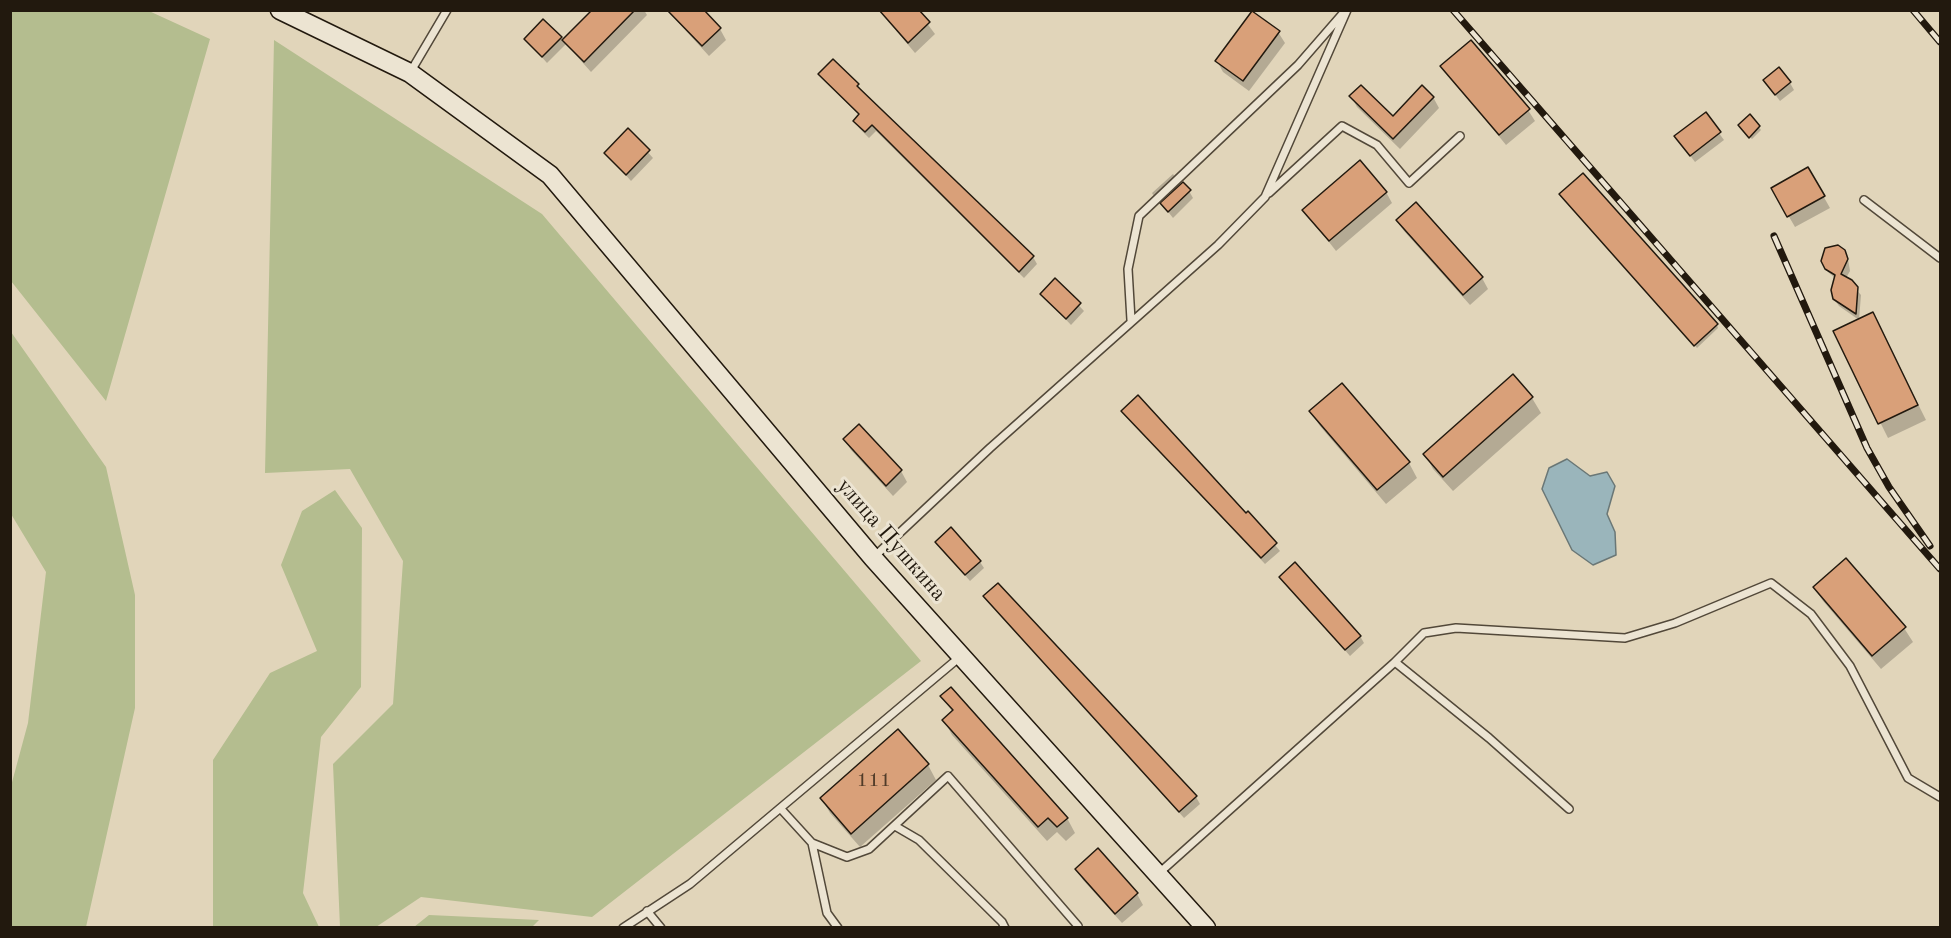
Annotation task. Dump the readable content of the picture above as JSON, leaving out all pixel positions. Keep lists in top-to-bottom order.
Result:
{
  "streets": {
    "main road": ["улица Пушкина"]
  },
  "house_numbers": ["111"]
}
